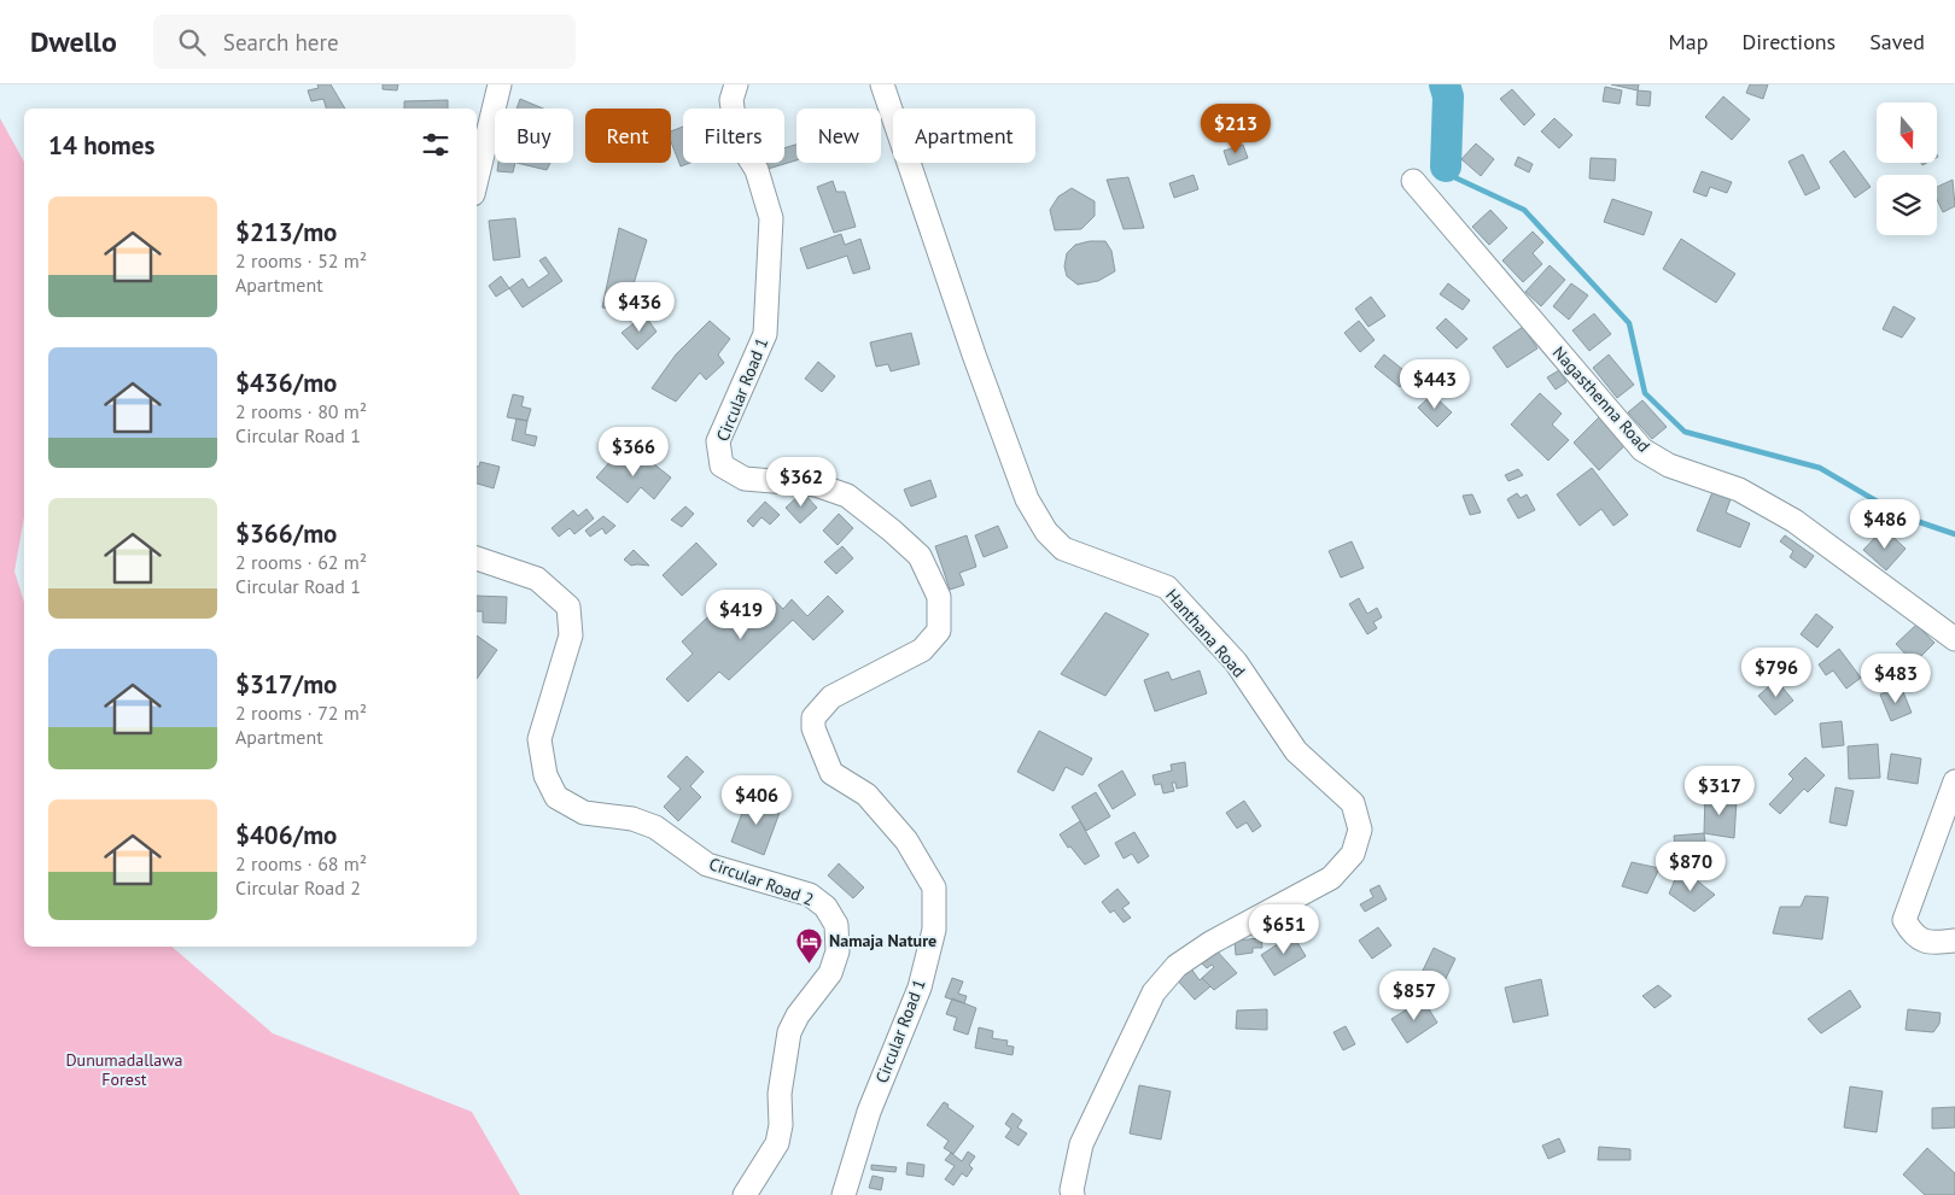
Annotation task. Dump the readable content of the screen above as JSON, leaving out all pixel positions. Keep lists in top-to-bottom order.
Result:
{
  "streets": {
    "street": [
      "Circular Road 1",
      "Nagasthenna Road",
      "Hanthana Road",
      "Circular Road 2"
    ]
  },
  "parks": ["Dunumadallawa Forest"],
  "places": {
    "hotel": ["Namaja Nature"]
  },
  "north": "bottom",
  "page": {
    "header": "Dwello",
    "search": "Search here",
    "nav": ["Map", "Directions", "Saved"],
    "price": [
      "$213",
      "$436",
      "$443",
      "$366",
      "$362",
      "$486",
      "$419",
      "$796",
      "$483",
      "$317",
      "$406",
      "$870",
      "$651",
      "$857"
    ],
    "chip": [
      "Buy",
      "Rent",
      "Filters",
      "New",
      "Apartment"
    ],
    "heading": "14 homes",
    "list": [
      {
        "name": "$213/mo",
        "note": "2 rooms · 52 m² · Apartment"
      },
      {
        "name": "$436/mo",
        "note": "2 rooms · 80 m² · Circular Road 1"
      },
      {
        "name": "$366/mo",
        "note": "2 rooms · 62 m² · Circular Road 1"
      },
      {
        "name": "$317/mo",
        "note": "2 rooms · 72 m² · Apartment"
      },
      {
        "name": "$406/mo",
        "note": "2 rooms · 68 m² · Circular Road 2"
      }
    ]
  }
}
